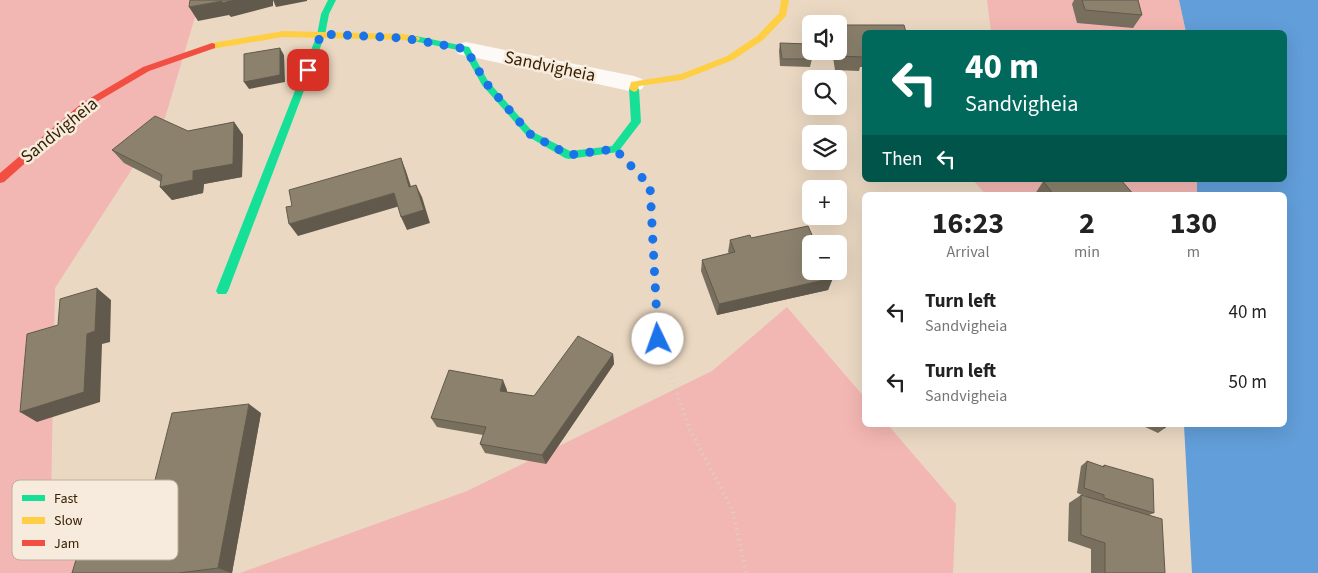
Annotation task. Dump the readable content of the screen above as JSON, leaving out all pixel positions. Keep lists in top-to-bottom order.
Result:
{
  "streets": {
    "street": ["Sandvigheia"]
  },
  "legend": ["Fast", "Slow", "Jam"],
  "page": {
    "map_buttons": ["+", "−"],
    "turn": ["40 m", "Sandvigheia"],
    "then": "Then",
    "eta": [
      "16:23",
      "Arrival",
      "2",
      "min",
      "130",
      "m"
    ],
    "list": [
      {
        "name": "Turn left",
        "note": "Sandvigheia",
        "value": "40 m"
      },
      {
        "name": "Turn left",
        "note": "Sandvigheia",
        "value": "50 m"
      }
    ]
  }
}
